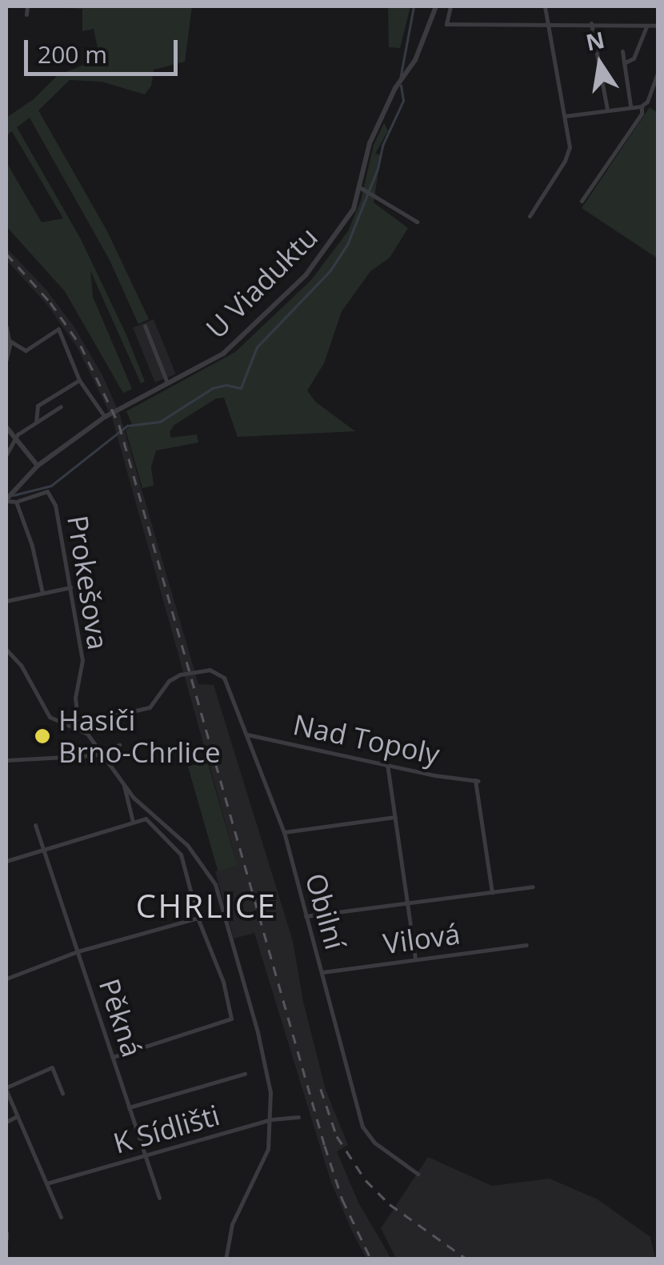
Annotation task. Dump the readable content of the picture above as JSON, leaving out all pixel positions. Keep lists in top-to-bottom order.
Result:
{
  "streets": {
    "street": [
      "U Viaduktu",
      "Prokešova",
      "Nad Topoly",
      "Obilní",
      "Vilová",
      "Pěkná",
      "K Sídlišti"
    ]
  },
  "crossings": [
    ["U Viaduktu", "Prokešova"],
    ["Prokešova", "Obilní"],
    ["Nad Topoly", "Obilní"],
    ["Obilní", "Vilová"],
    ["Pěkná", "K Sídlišti"]
  ],
  "districts": ["CHRLICE"],
  "places": ["Hasiči Brno-Chrlice"],
  "scale_bar": "200 m",
  "north": "top"
}
